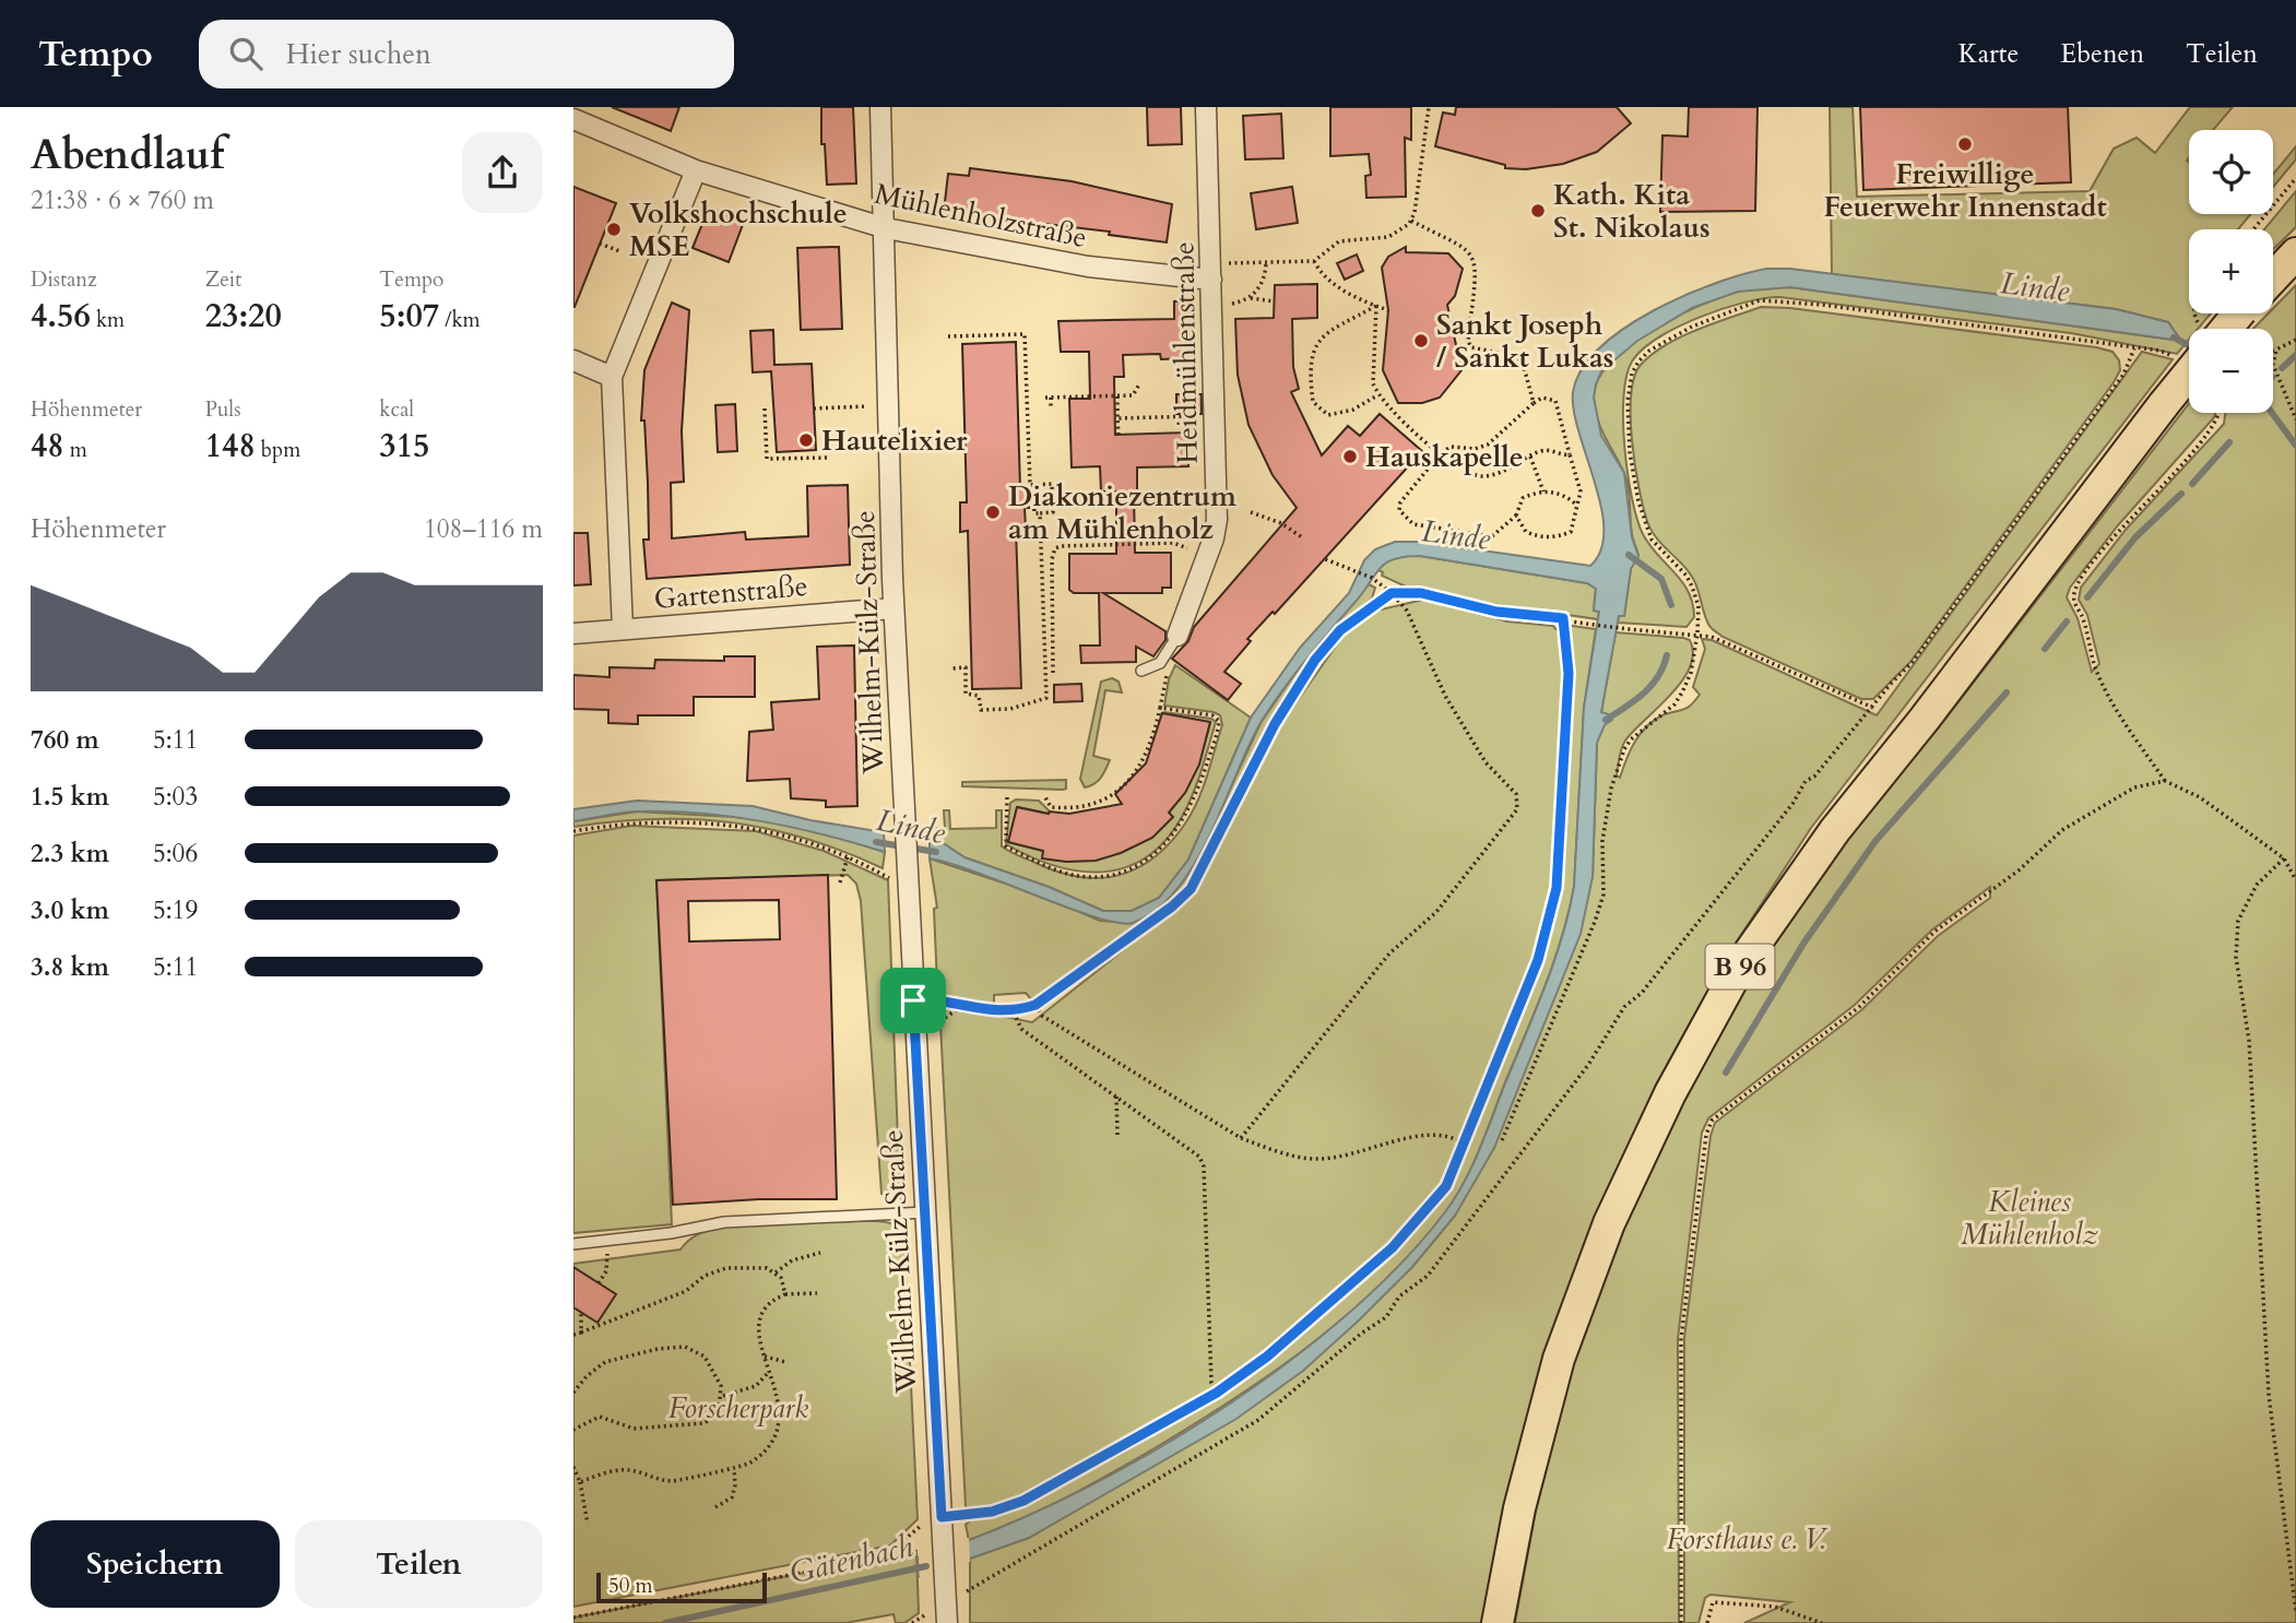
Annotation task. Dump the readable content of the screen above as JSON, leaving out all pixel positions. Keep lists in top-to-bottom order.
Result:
{
  "streets": {
    "main road": ["B 96"],
    "street": [
      "Mühlenholzstraße",
      "Heidmühlenstraße",
      "Gartenstraße",
      "Wilhelm-Külz-Straße"
    ]
  },
  "crossings": [
    ["Mühlenholzstraße", "Heidmühlenstraße"],
    ["Mühlenholzstraße", "Wilhelm-Külz-Straße"],
    ["Gartenstraße", "Wilhelm-Külz-Straße"]
  ],
  "water": ["Linde", "Gätenbach"],
  "parks": ["Kleines Mühlenholz", "Forscherpark", "Forsthaus e. V."],
  "places": [
    "Freiwillige Feuerwehr Innenstadt",
    "Kath. Kita St. Nikolaus",
    "Volkshochschule MSE",
    "Sankt Joseph / Sankt Lukas",
    "Hautelixier",
    "Hauskapelle",
    "Diakoniezentrum am Mühlenholz"
  ],
  "scale_bar": "50 m",
  "page": {
    "header": "Tempo",
    "search": "Hier suchen",
    "nav": ["Karte", "Ebenen", "Teilen"],
    "heading": ["Abendlauf", "21:38 · 6 × 760 m"],
    "map_buttons": ["+", "−"],
    "stats": [
      ["Distanz", "4.56 km"],
      ["Zeit", "23:20"],
      ["Tempo", "5:07 /km"],
      ["Höhenmeter", "48 m"],
      ["Puls", "148 bpm"],
      ["kcal", "315"]
    ],
    "chart": ["Höhenmeter", "108–116 m"],
    "list": [
      {
        "name": "760 m",
        "note": "5:11"
      },
      {
        "name": "1.5 km",
        "note": "5:03"
      },
      {
        "name": "2.3 km",
        "note": "5:06"
      },
      {
        "name": "3.0 km",
        "note": "5:19"
      },
      {
        "name": "3.8 km",
        "note": "5:11"
      }
    ],
    "buttons": ["Speichern", "Teilen"],
    "scale": "50 m"
  }
}
